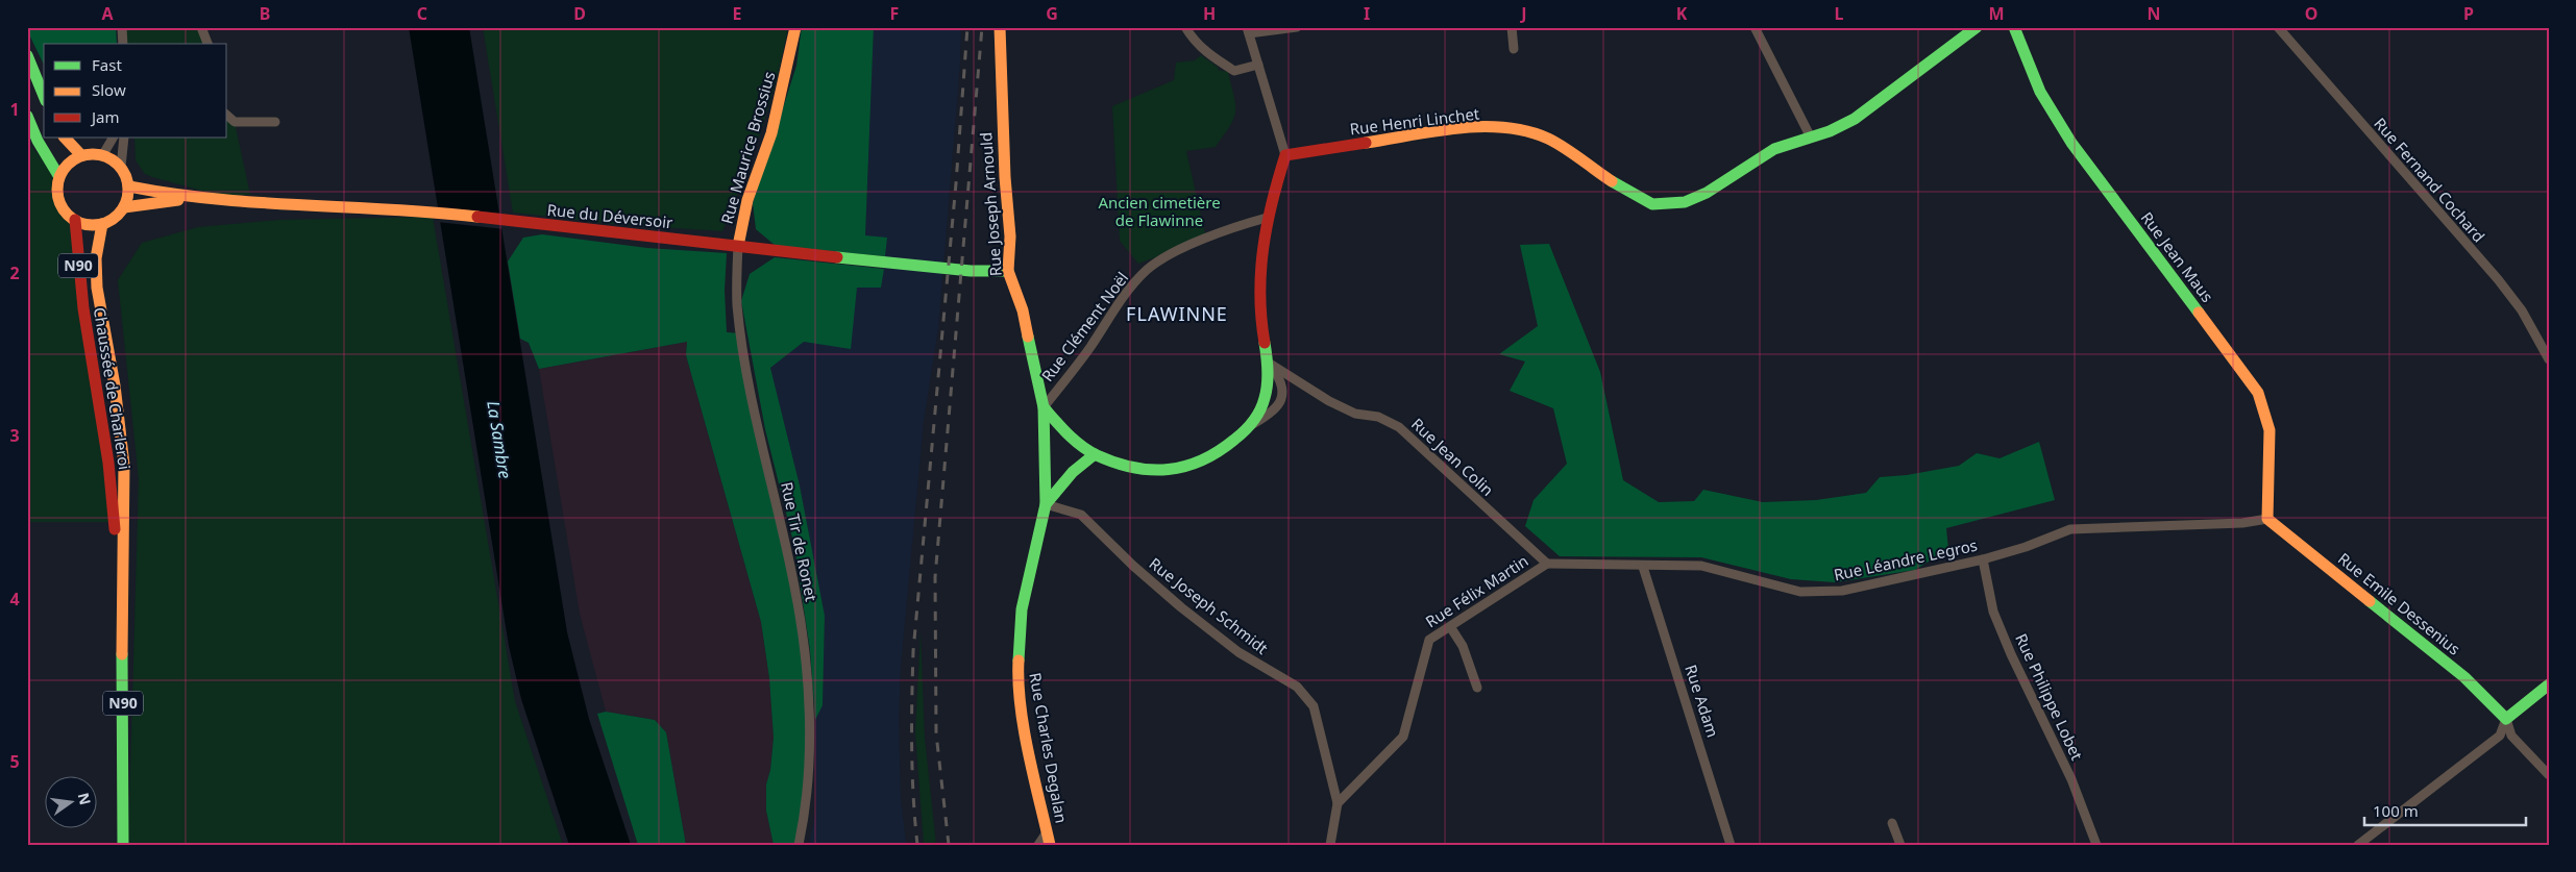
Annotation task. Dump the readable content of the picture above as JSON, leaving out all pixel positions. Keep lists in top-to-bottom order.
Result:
{
  "streets": {
    "street": [
      "Rue Henri Linchet",
      "Rue Maurice Brossius",
      "Rue Fernand Cochard",
      "Rue Joseph Arnould",
      "Rue du Déversoir",
      "Rue Jean Maus",
      "N90",
      "Rue Clément Noël",
      "Chaussée de Charleroi",
      "Rue Jean Colin",
      "Rue Tir de Ronet",
      "Rue Léandre Legros",
      "Rue Félix Martin",
      "Rue Emile Dessenius",
      "Rue Joseph Schmidt",
      "Rue Philippe Lobet",
      "Rue Adam",
      "Rue Charles Degalan"
    ]
  },
  "crossings": [
    ["Rue Maurice Brossius", "Rue du Déversoir"],
    ["Rue Maurice Brossius", "Rue Tir de Ronet"],
    ["Rue Joseph Arnould", "Rue du Déversoir"],
    ["Rue Joseph Arnould", "Rue Clément Noël"],
    ["Rue Joseph Arnould", "Rue Charles Degalan"],
    ["Rue du Déversoir", "Chaussée de Charleroi"],
    ["Rue du Déversoir", "Rue Tir de Ronet"],
    ["Rue Jean Maus", "Rue Léandre Legros"],
    ["Rue Jean Maus", "Rue Emile Dessenius"],
    ["Rue Clément Noël", "Rue Charles Degalan"],
    ["Rue Jean Colin", "Rue Léandre Legros"],
    ["Rue Jean Colin", "Rue Félix Martin"],
    ["Rue Léandre Legros", "Rue Félix Martin"],
    ["Rue Léandre Legros", "Rue Emile Dessenius"],
    ["Rue Léandre Legros", "Rue Philippe Lobet"],
    ["Rue Léandre Legros", "Rue Adam"],
    ["Rue Félix Martin", "Rue Joseph Schmidt"],
    ["Rue Joseph Schmidt", "Rue Charles Degalan"]
  ],
  "districts": ["FLAWINNE"],
  "water": ["La Sambre"],
  "parks": ["Ancien cimetière de Flawinne"],
  "legend": ["Fast", "Slow", "Jam"],
  "scale_bar": "100 m",
  "north": "right",
  "grid": {
    "columns": [
      "A",
      "B",
      "C",
      "D",
      "E",
      "F",
      "G",
      "H",
      "I",
      "J",
      "K",
      "L",
      "M",
      "N",
      "O",
      "P"
    ],
    "rows": [
      "1",
      "2",
      "3",
      "4",
      "5"
    ]
  }
}
